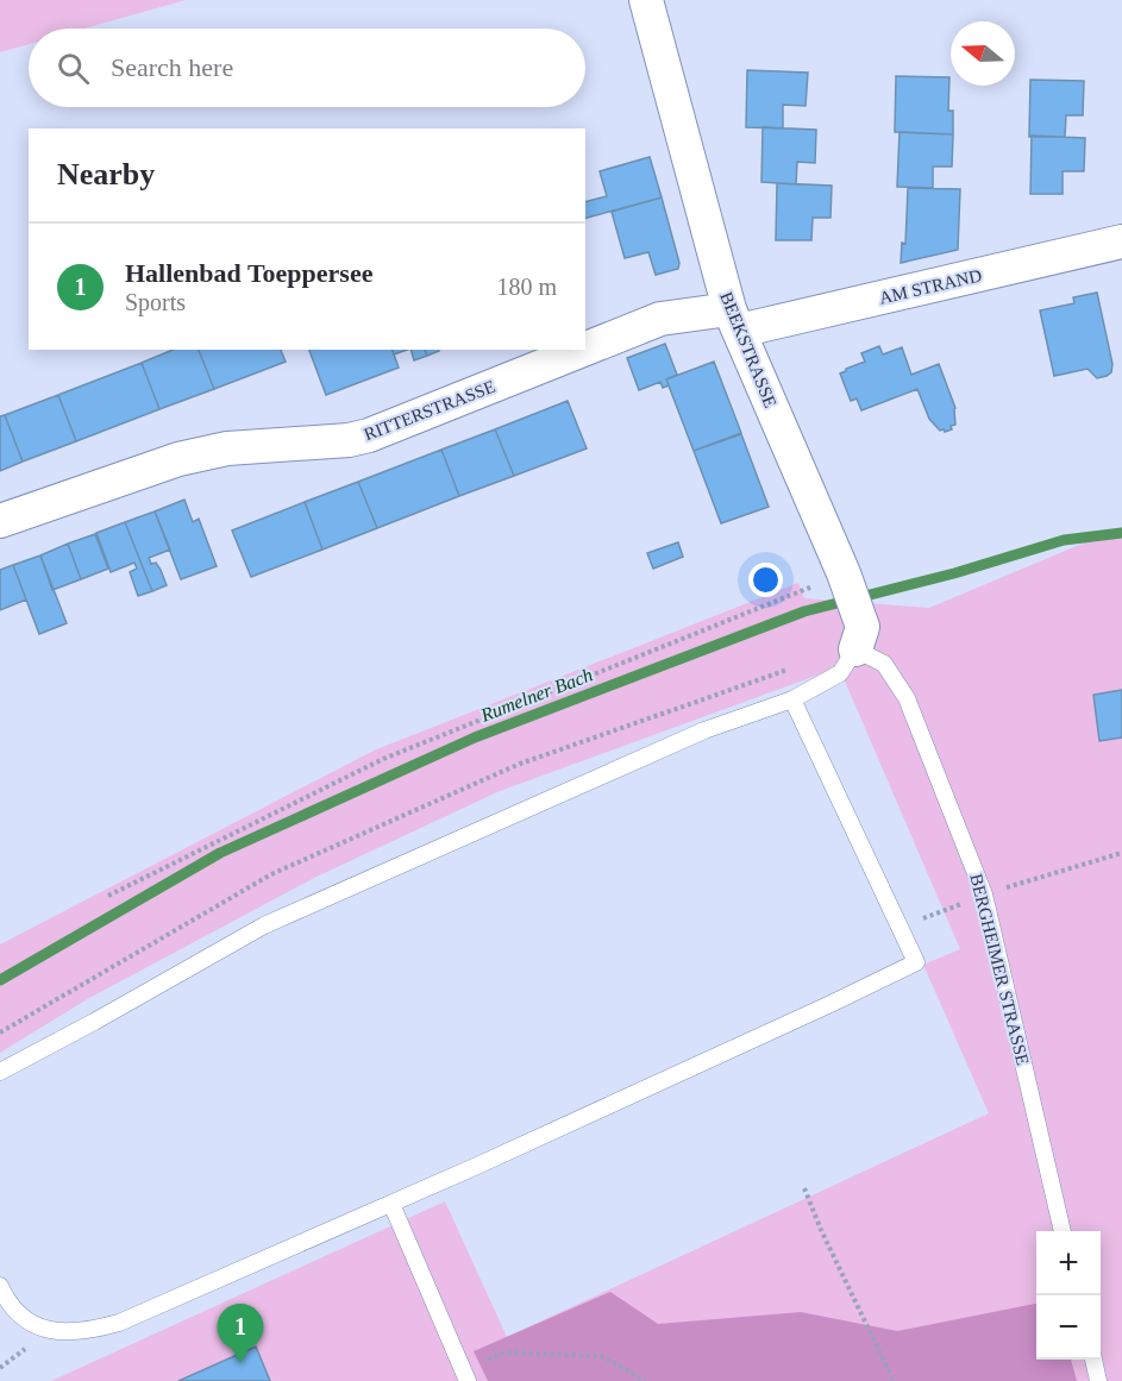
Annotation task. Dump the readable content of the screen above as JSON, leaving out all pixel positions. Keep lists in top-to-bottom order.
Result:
{
  "streets": {
    "street": ["AM STRAND", "BEEKSTRASSE", "RITTERSTRASSE"],
    "lane": ["BERGHEIMER STRASSE"]
  },
  "crossings": [
    ["AM STRAND", "BEEKSTRASSE"],
    ["AM STRAND", "RITTERSTRASSE"],
    ["BEEKSTRASSE", "RITTERSTRASSE"],
    ["BEEKSTRASSE", "BERGHEIMER STRASSE"]
  ],
  "water": ["Rumelner Bach"],
  "north": "left",
  "page": {
    "search": "Search here",
    "heading": "Nearby",
    "list": [
      {
        "mark": "1",
        "name": "Hallenbad Toeppersee",
        "note": "Sports",
        "value": "180 m"
      }
    ],
    "map_buttons": ["+", "−"],
    "pins": "1"
  }
}
